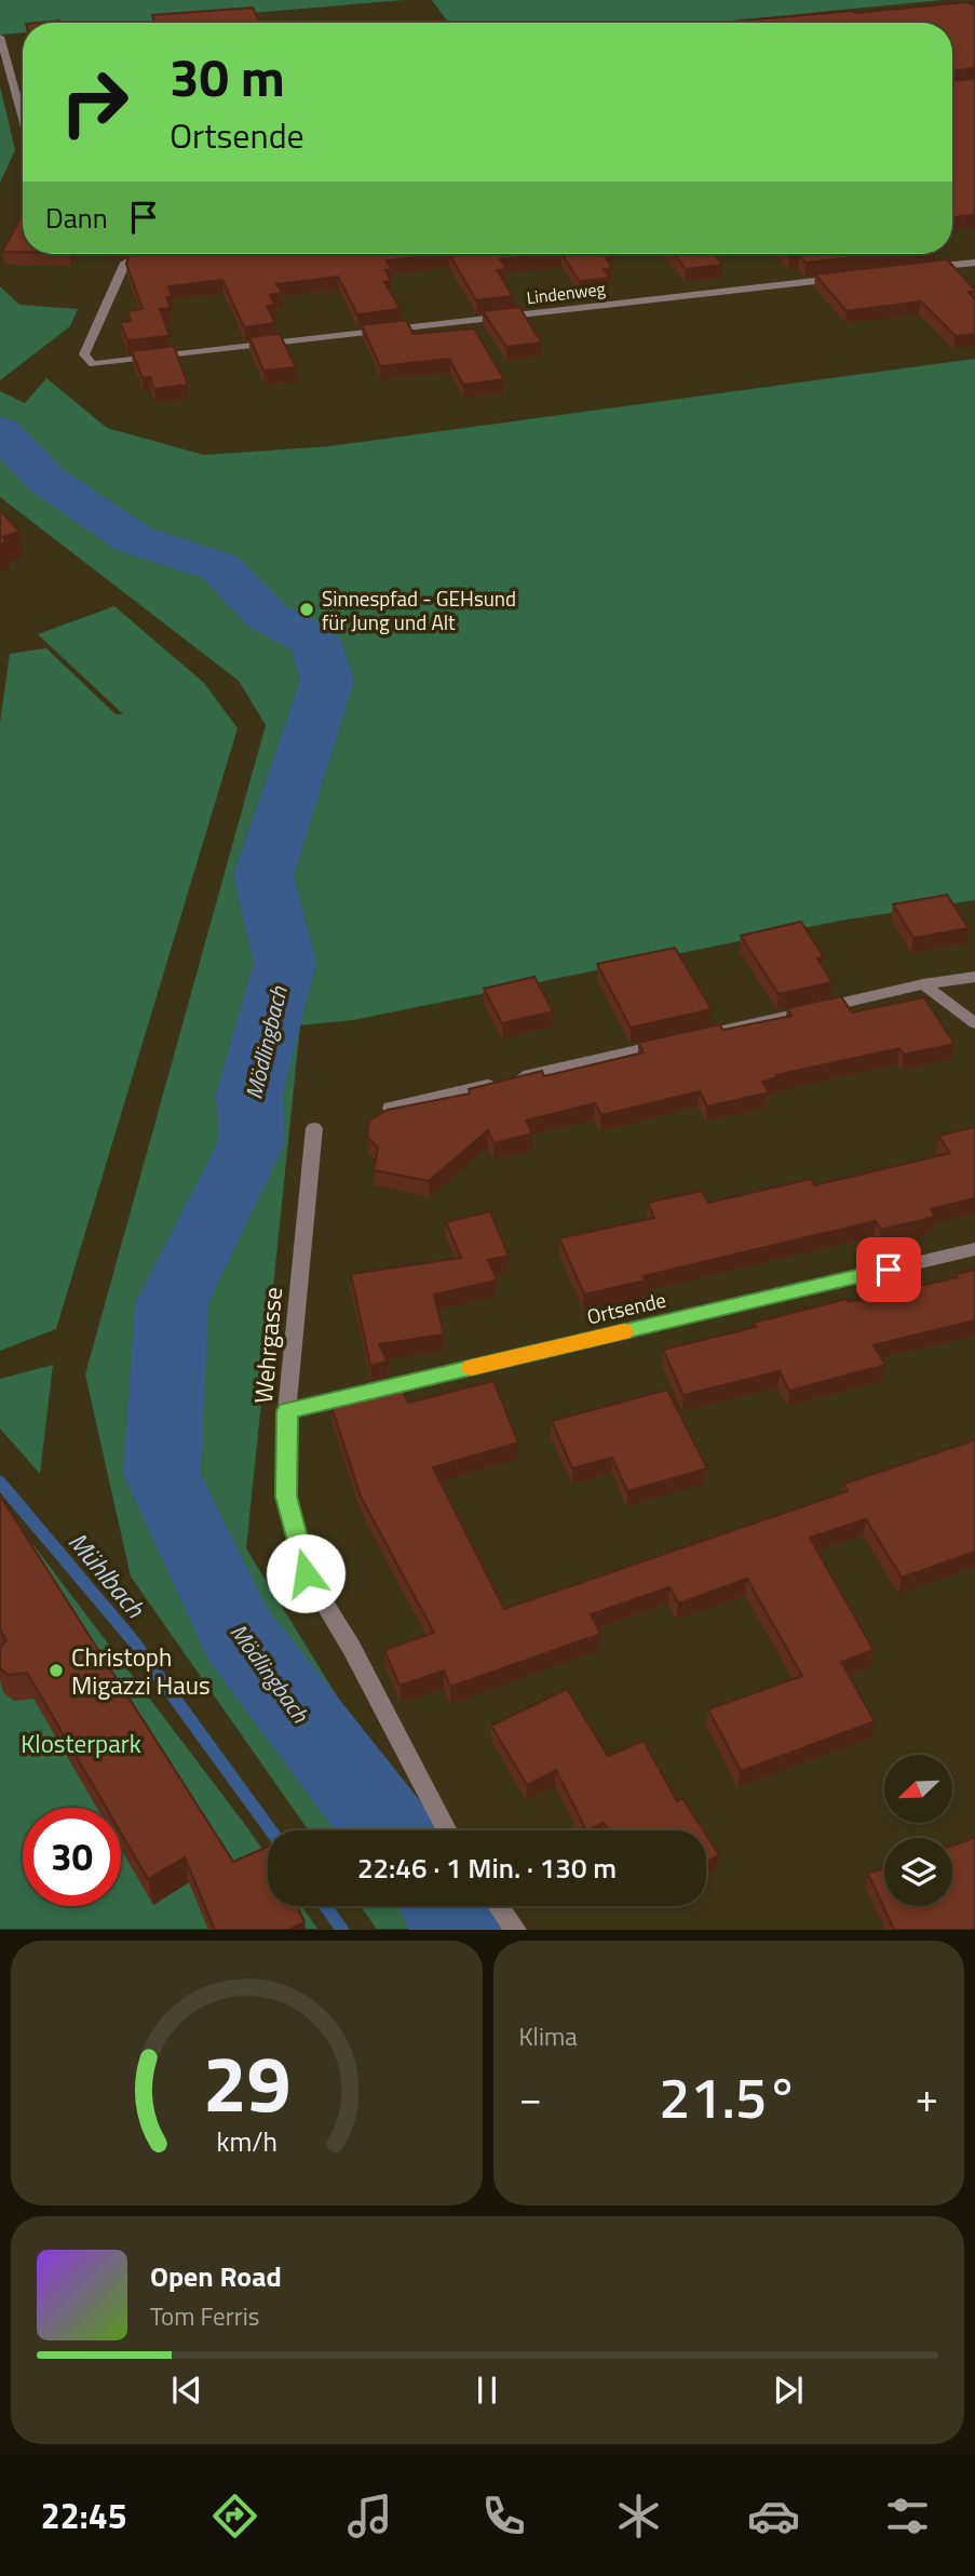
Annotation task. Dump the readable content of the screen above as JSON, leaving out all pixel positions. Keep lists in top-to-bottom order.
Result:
{
  "streets": {
    "street": ["Lindenweg", "Ortsende", "Wehrgasse"]
  },
  "crossings": [
    ["Ortsende", "Wehrgasse"]
  ],
  "water": ["Mödlingbach", "Mühlbach"],
  "parks": ["Klosterpark"],
  "places": ["Sinnespfad - GEHsund für Jung und Alt", "Christoph Migazzi Haus"],
  "north": "bottom left",
  "page": {
    "turn": ["30 m", "Ortsende"],
    "then": "Dann",
    "limit": "30",
    "trip": "22:46 · 1 Min. · 130 m",
    "tile": "Klima",
    "heat": ["−", "21.5°", "+"],
    "song": ["Open Road", "Tom Ferris"],
    "tabs": "22:45",
    "gauge": ["29", "km/h"]
  }
}
